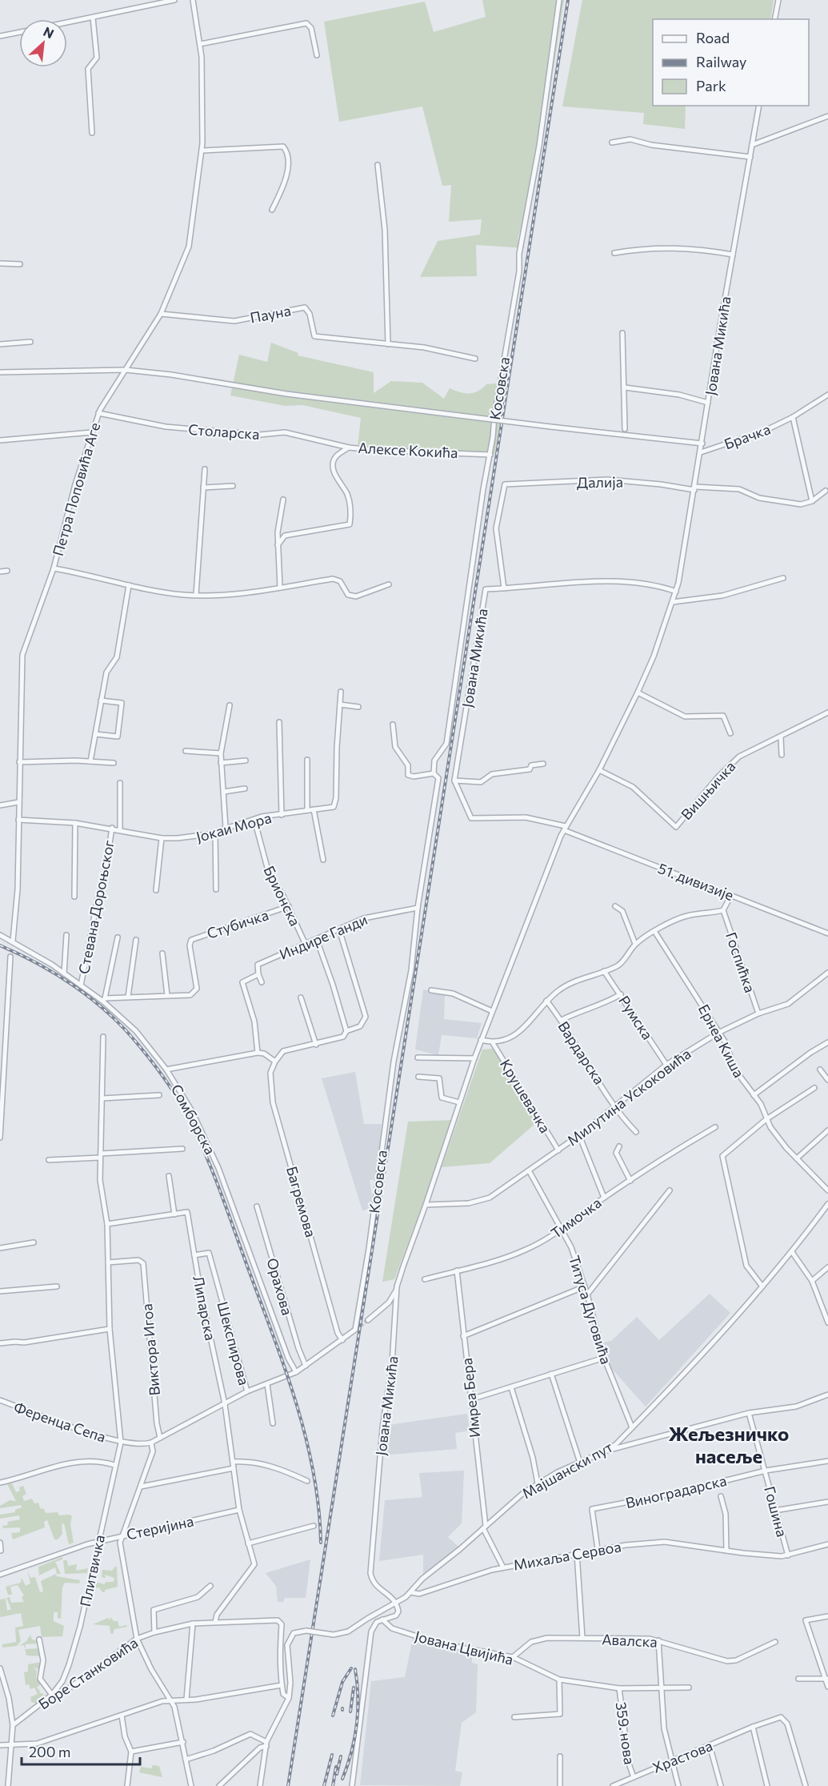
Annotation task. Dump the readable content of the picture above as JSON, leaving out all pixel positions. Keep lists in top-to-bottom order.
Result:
{
  "streets": {
    "street": [
      "Пауна",
      "Јована Микића",
      "Косовска",
      "Столарска",
      "Брачка",
      "Алексе Кокића",
      "Далија",
      "Петра Поповића Аге",
      "Вишњичка",
      "Јокаи Мора",
      "51. дивизије",
      "Брионска",
      "Стевана Дороњског",
      "Стубичка",
      "Индире Ганди",
      "Госпићка",
      "Румска",
      "Ернеа Киша",
      "Вардарска",
      "Крушевачка",
      "Милутина Ускоковића",
      "Сомборска",
      "Багремова",
      "Тимочка",
      "Орахова",
      "Липарска",
      "Титуса Дуговића",
      "Шекспирова",
      "Виктора Игоа",
      "Имреа Бера",
      "Ференца Сепа",
      "Мајшански пут",
      "Виноградарска",
      "Гошина",
      "Стеријина",
      "Михаља Сервоа",
      "Плитвичка",
      "Авалска",
      "Јована Цвијића",
      "Боре Станковића",
      "359. нова",
      "Храстова"
    ]
  },
  "crossings": [
    ["Пауна", "Петра Поповића Аге"],
    ["Јована Микића", "Брачка"],
    ["Јована Микића", "Далија"],
    ["Јована Микића", "Вишњичка"],
    ["Јована Микића", "51. дивизије"],
    ["Јована Микића", "Милутина Ускоковића"],
    ["Јована Микића", "Мајшански пут"],
    ["Косовска", "Алексе Кокића"],
    ["Косовска", "Индире Ганди"],
    ["Косовска", "Сомборска"],
    ["Косовска", "Багремова"],
    ["Косовска", "Орахова"],
    ["Косовска", "Липарска"],
    ["Косовска", "Шекспирова"],
    ["Косовска", "Виктора Игоа"],
    ["Косовска", "Ференца Сепа"],
    ["Косовска", "Плитвичка"],
    ["Столарска", "Алексе Кокића"],
    ["Столарска", "Петра Поповића Аге"],
    ["Петра Поповића Аге", "Јокаи Мора"],
    ["Петра Поповића Аге", "Сомборска"],
    ["Јокаи Мора", "Брионска"],
    ["Јокаи Мора", "Стевана Дороњског"],
    ["Брионска", "Стубичка"],
    ["Брионска", "Индире Ганди"],
    ["Стевана Дороњског", "Сомборска"],
    ["Стубичка", "Сомборска"],
    ["Госпићка", "Милутина Ускоковића"],
    ["Румска", "Милутина Ускоковића"],
    ["Ернеа Киша", "Милутина Ускоковића"],
    ["Вардарска", "Милутина Ускоковића"],
    ["Крушевачка", "Милутина Ускоковића"],
    ["Милутина Ускоковића", "Титуса Дуговића"],
    ["Тимочка", "Титуса Дуговића"],
    ["Тимочка", "Имреа Бера"],
    ["Липарска", "Шекспирова"],
    ["Липарска", "Стеријина"],
    ["Липарска", "Боре Станковића"],
    ["Титуса Дуговића", "Мајшански пут"],
    ["Имреа Бера", "Мајшански пут"],
    ["Ференца Сепа", "Плитвичка"],
    ["Мајшански пут", "Михаља Сервоа"],
    ["Виноградарска", "Гошина"],
    ["Виноградарска", "Михаља Сервоа"],
    ["Гошина", "Михаља Сервоа"],
    ["Стеријина", "Плитвичка"],
    ["Плитвичка", "Боре Станковића"],
    ["Авалска", "Јована Цвијића"],
    ["Јована Цвијића", "359. нова"],
    ["359. нова", "Храстова"]
  ],
  "districts": ["Жељезничко насеље"],
  "legend": ["Road", "Railway", "Park"],
  "scale_bar": "200 m",
  "north": "top right"
}
